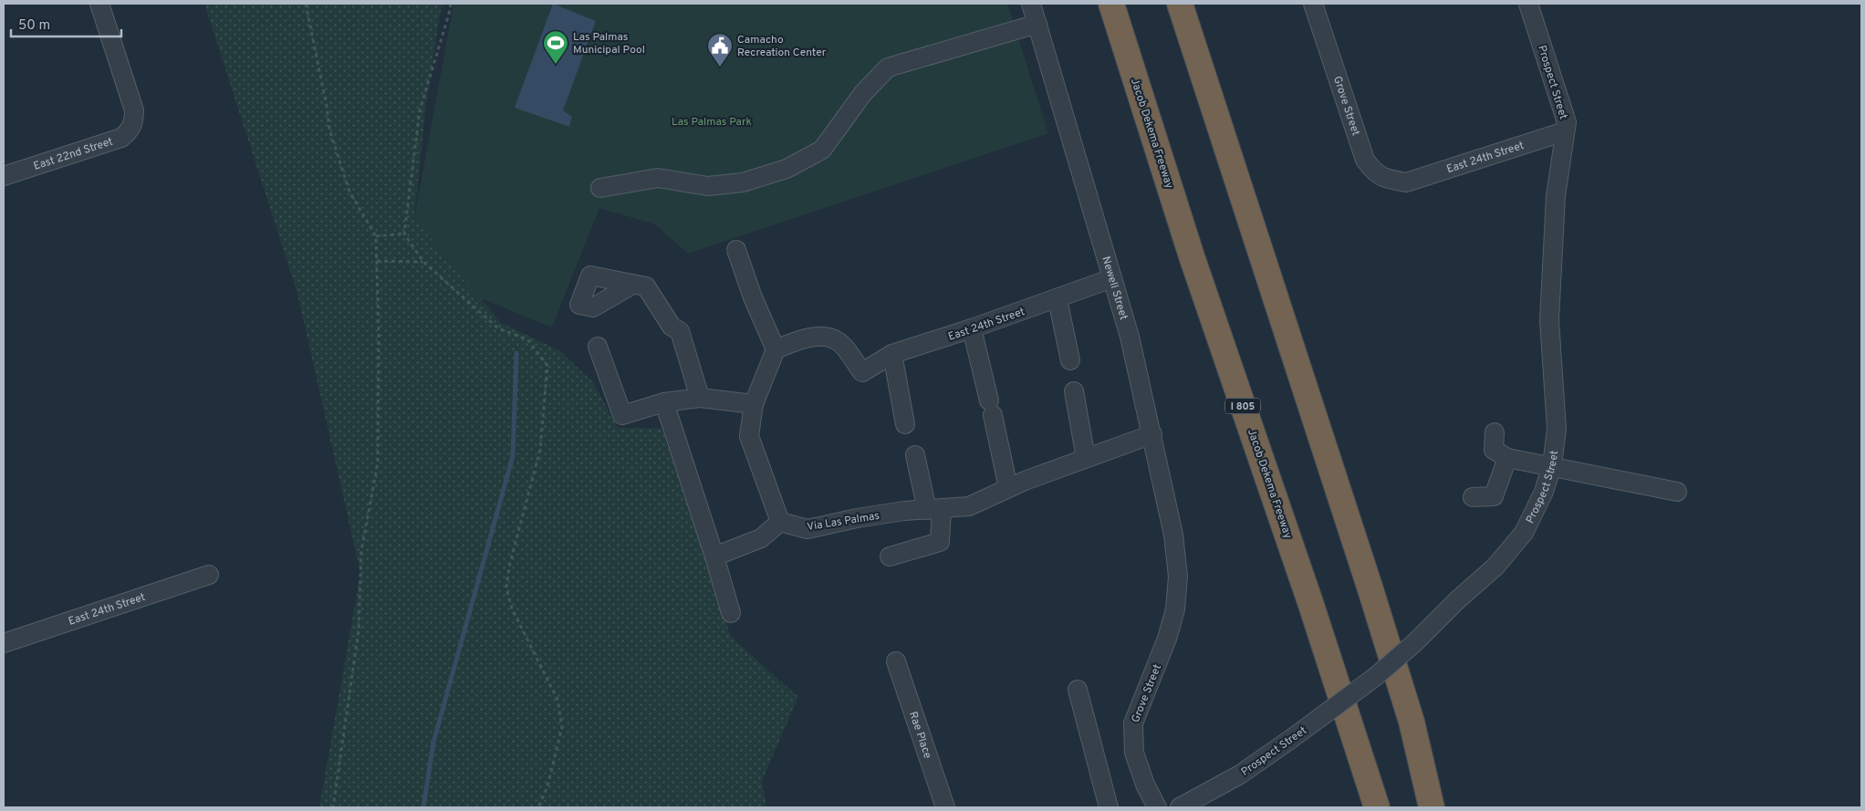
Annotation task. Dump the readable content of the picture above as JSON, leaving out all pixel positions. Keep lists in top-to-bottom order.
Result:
{
  "streets": {
    "highway": ["Jacob Dekema Freeway", "I 805"],
    "street": [
      "Prospect Street",
      "Grove Street",
      "East 22nd Street",
      "East 24th Street",
      "Newell Street",
      "Via Las Palmas",
      "Rae Place"
    ]
  },
  "crossings": [
    ["Prospect Street", "East 24th Street"],
    ["Grove Street", "East 24th Street"],
    ["Grove Street", "Newell Street"],
    ["East 24th Street", "Newell Street"],
    ["Newell Street", "Via Las Palmas"]
  ],
  "parks": ["Las Palmas Park"],
  "places": {
    "sports": ["Las Palmas Municipal Pool"],
    "public building": ["Camacho Recreation Center"]
  },
  "scale_bar": "50 m"
}
